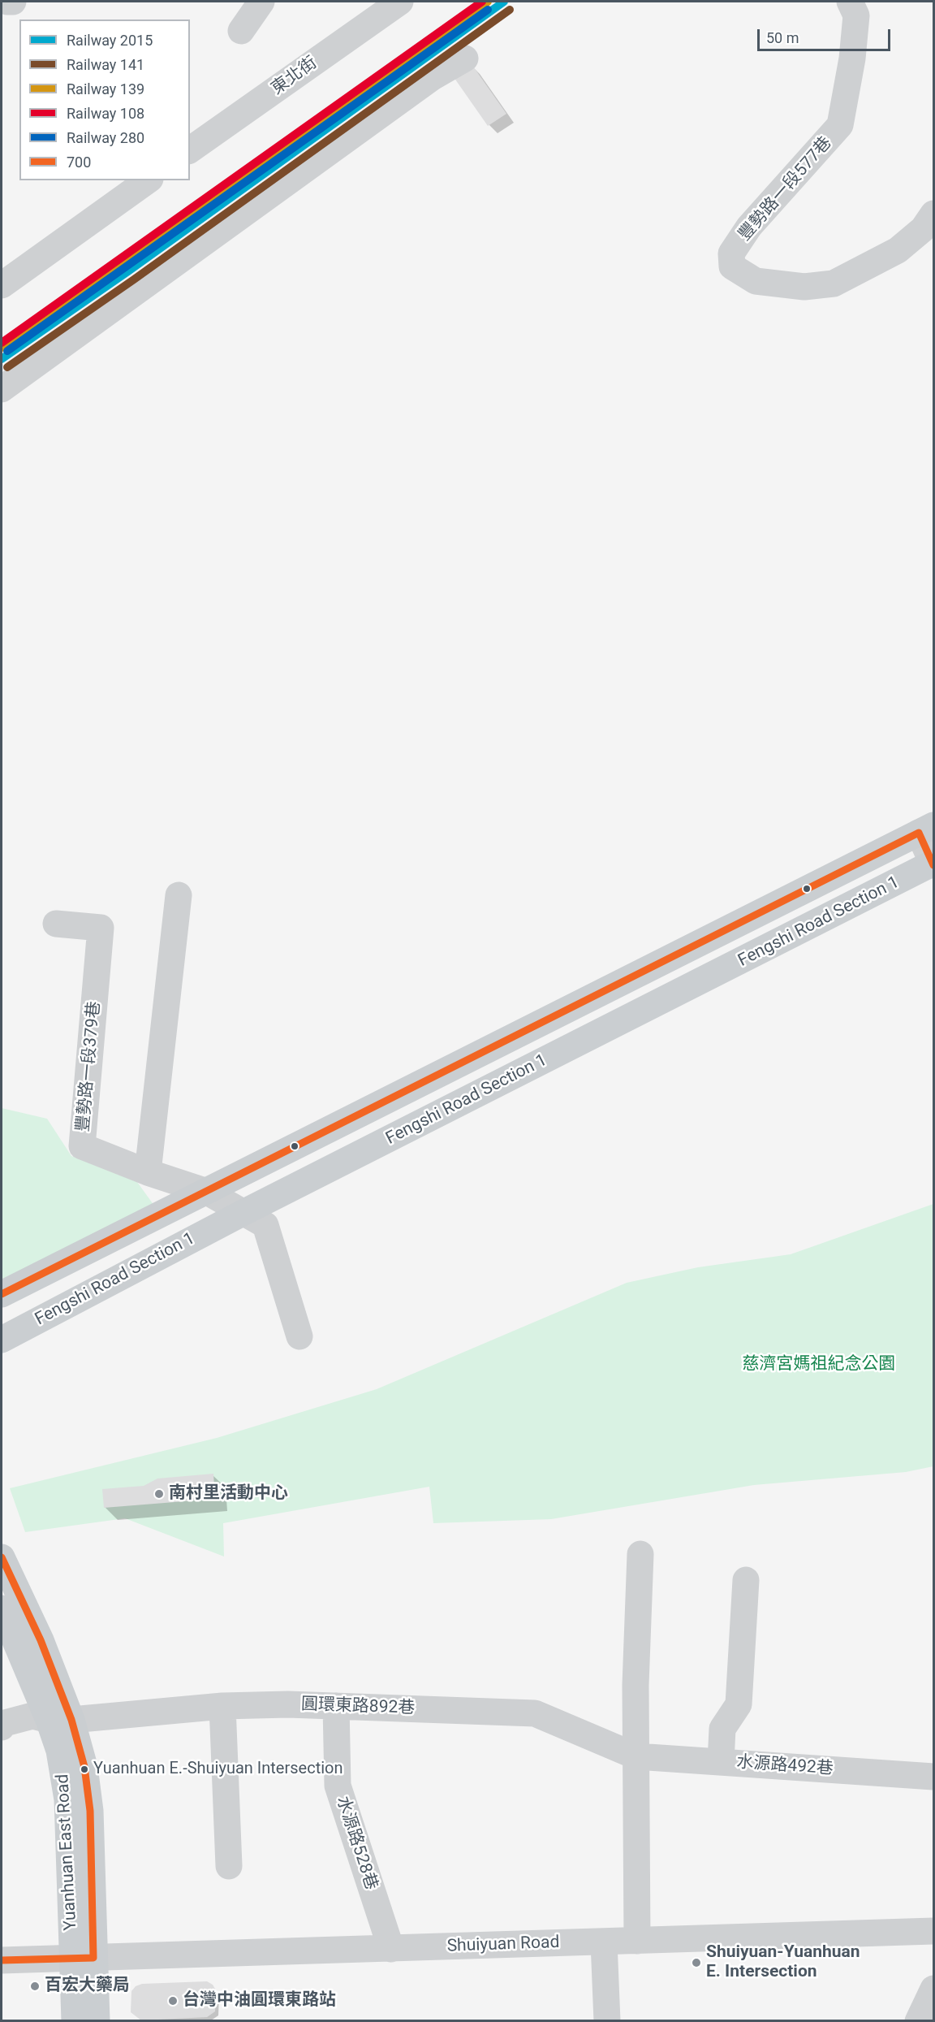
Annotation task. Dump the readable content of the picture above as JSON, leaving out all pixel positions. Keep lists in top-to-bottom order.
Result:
{
  "streets": {
    "main road": ["Fengshi Road Section 1", "Yuanhuan East Road"],
    "street": [
      "東北街",
      "豐勢路一段577巷",
      "豐勢路一段379巷",
      "圓環東路892巷",
      "水源路492巷",
      "水源路528巷",
      "Shuiyuan Road"
    ]
  },
  "crossings": [
    ["Fengshi Road Section 1", "豐勢路一段379巷"],
    ["圓環東路892巷", "水源路492巷"],
    ["圓環東路892巷", "水源路528巷"],
    ["圓環東路892巷", "Yuanhuan East Road"],
    ["水源路528巷", "Shuiyuan Road"],
    ["Yuanhuan East Road", "Shuiyuan Road"]
  ],
  "parks": ["慈濟宮媽祖紀念公園"],
  "places": [
    "南村里活動中心",
    "Yuanhuan E.-Shuiyuan Intersection",
    "Shuiyuan-Yuanhuan E. Intersection",
    "百宏大藥局",
    "台灣中油圓環東路站"
  ],
  "lines": [
    "rail line 2015",
    "rail line 139",
    "rail line 108",
    "rail line 141",
    "rail line 280",
    "transit line 700"
  ],
  "legend": [
    "Railway 2015",
    "Railway 141",
    "Railway 139",
    "Railway 108",
    "Railway 280",
    "700"
  ],
  "scale_bar": "50 m"
}
